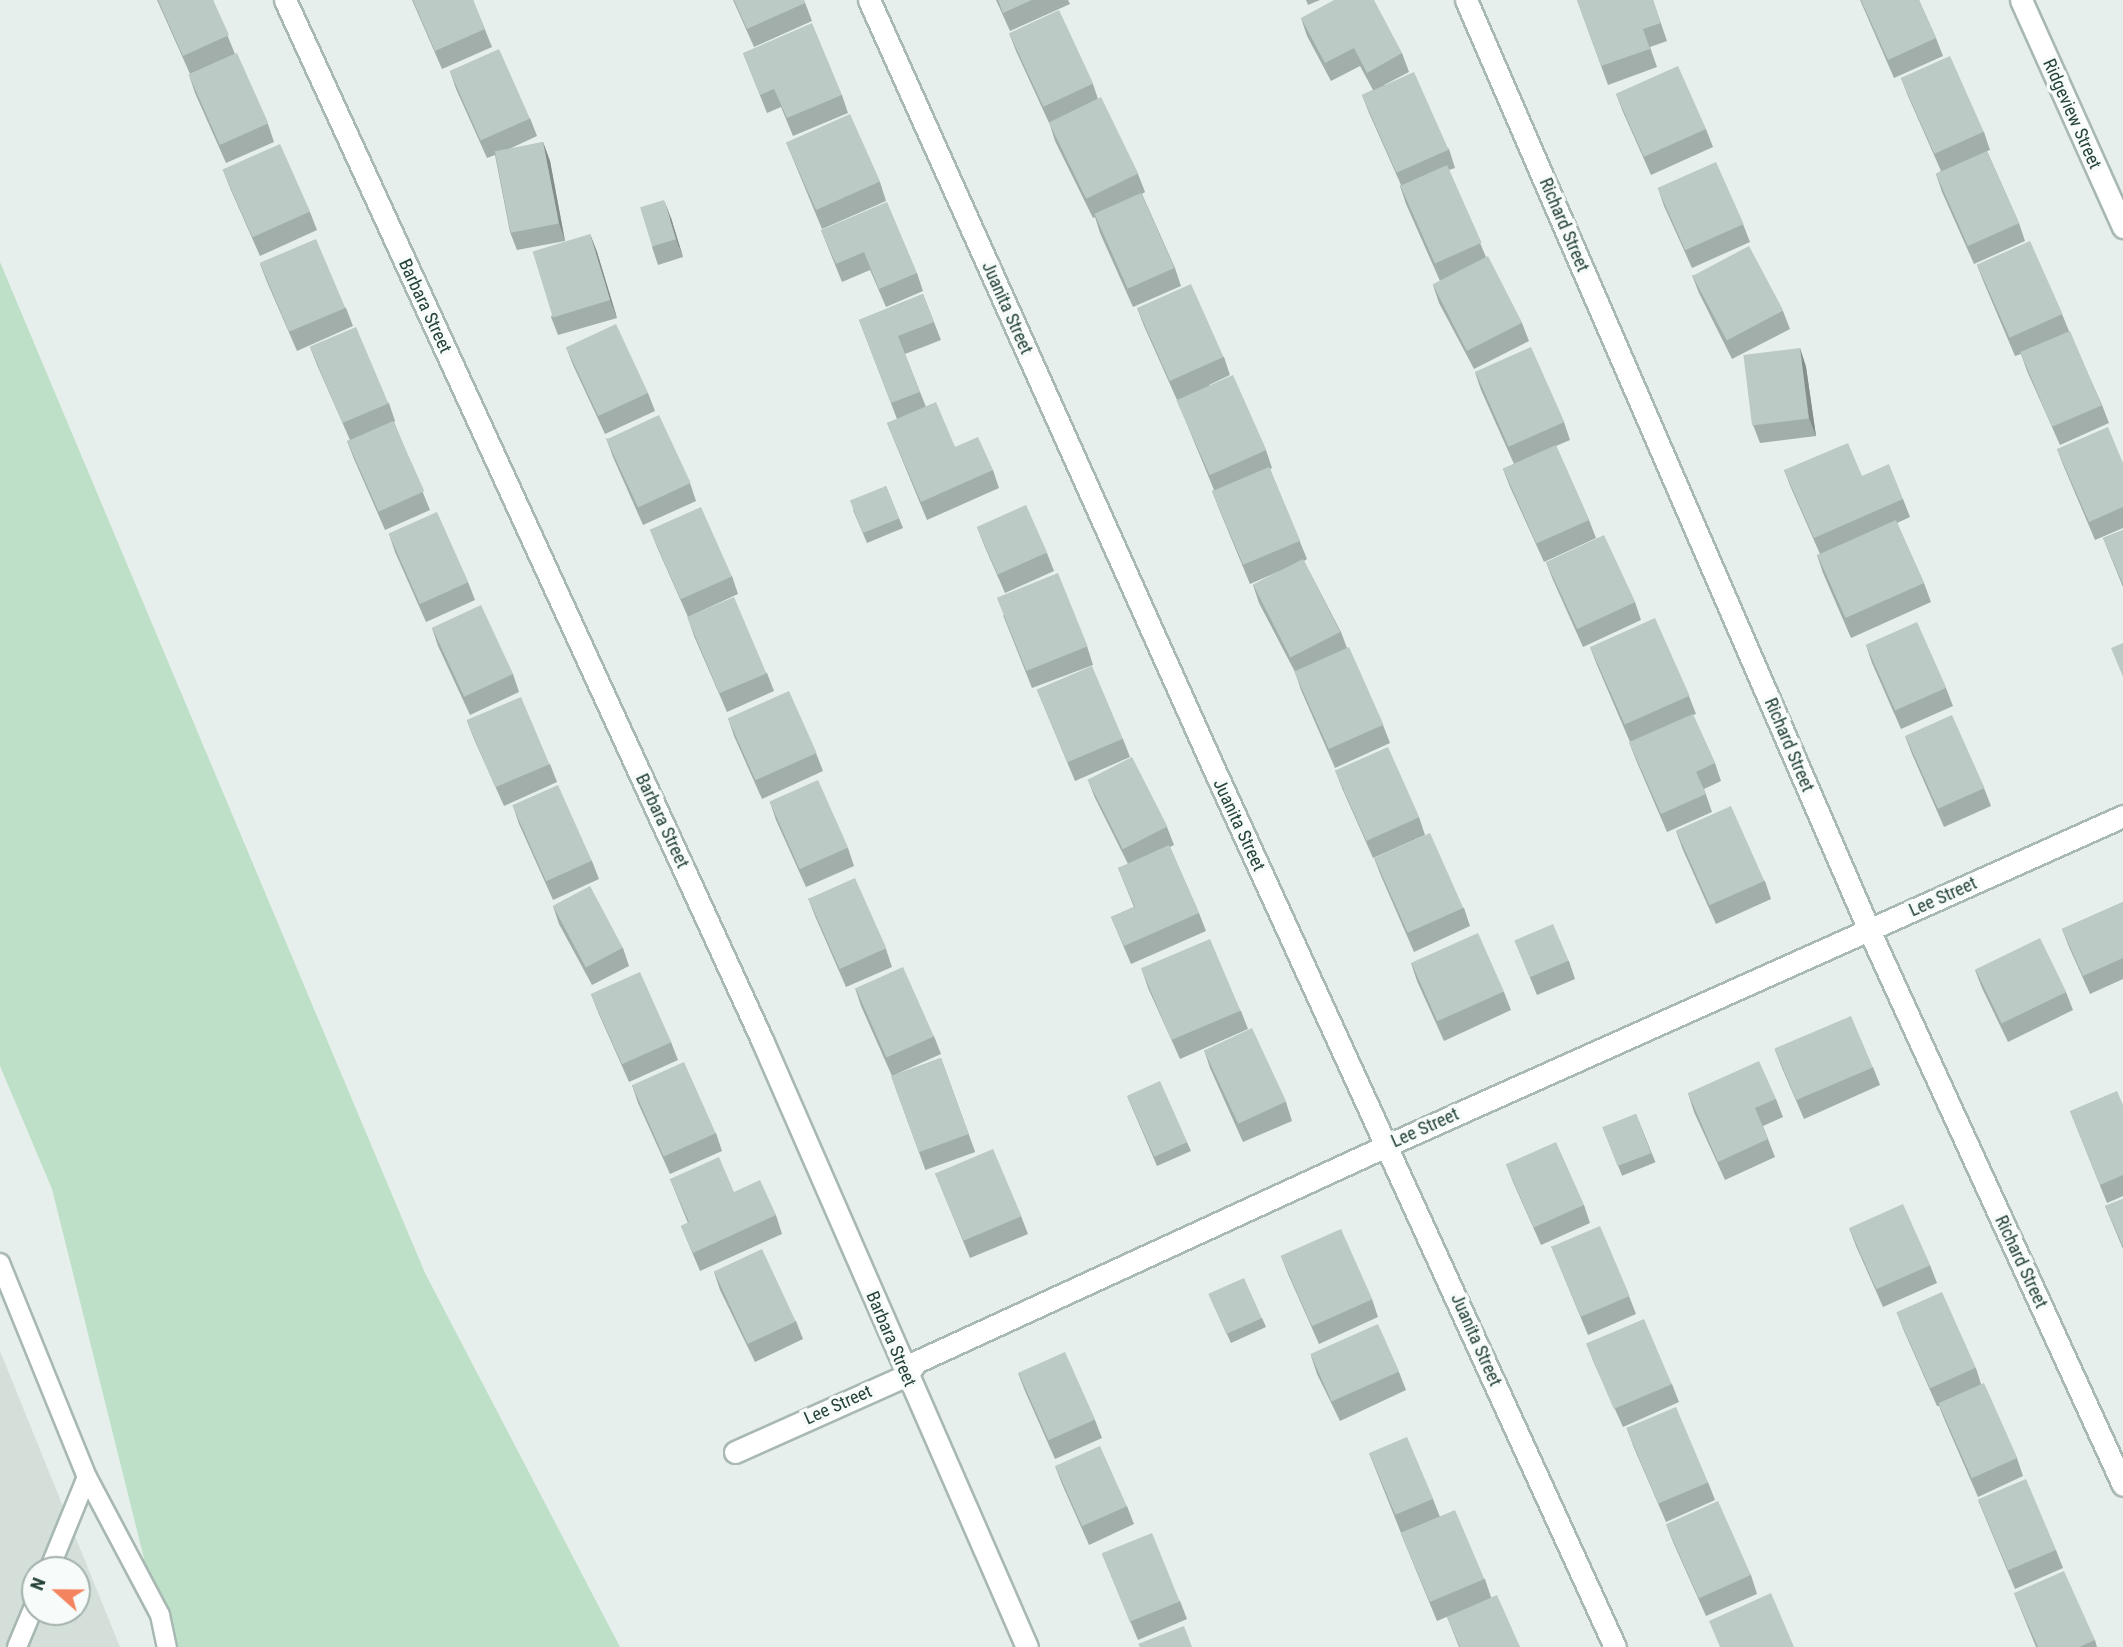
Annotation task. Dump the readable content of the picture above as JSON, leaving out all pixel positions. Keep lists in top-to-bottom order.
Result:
{
  "streets": {
    "street": [
      "Ridgeview Street",
      "Richard Street",
      "Barbara Street",
      "Juanita Street",
      "Lee Street"
    ]
  },
  "crossings": [
    ["Richard Street", "Lee Street"],
    ["Barbara Street", "Lee Street"],
    ["Juanita Street", "Lee Street"]
  ],
  "north": "left"
}
